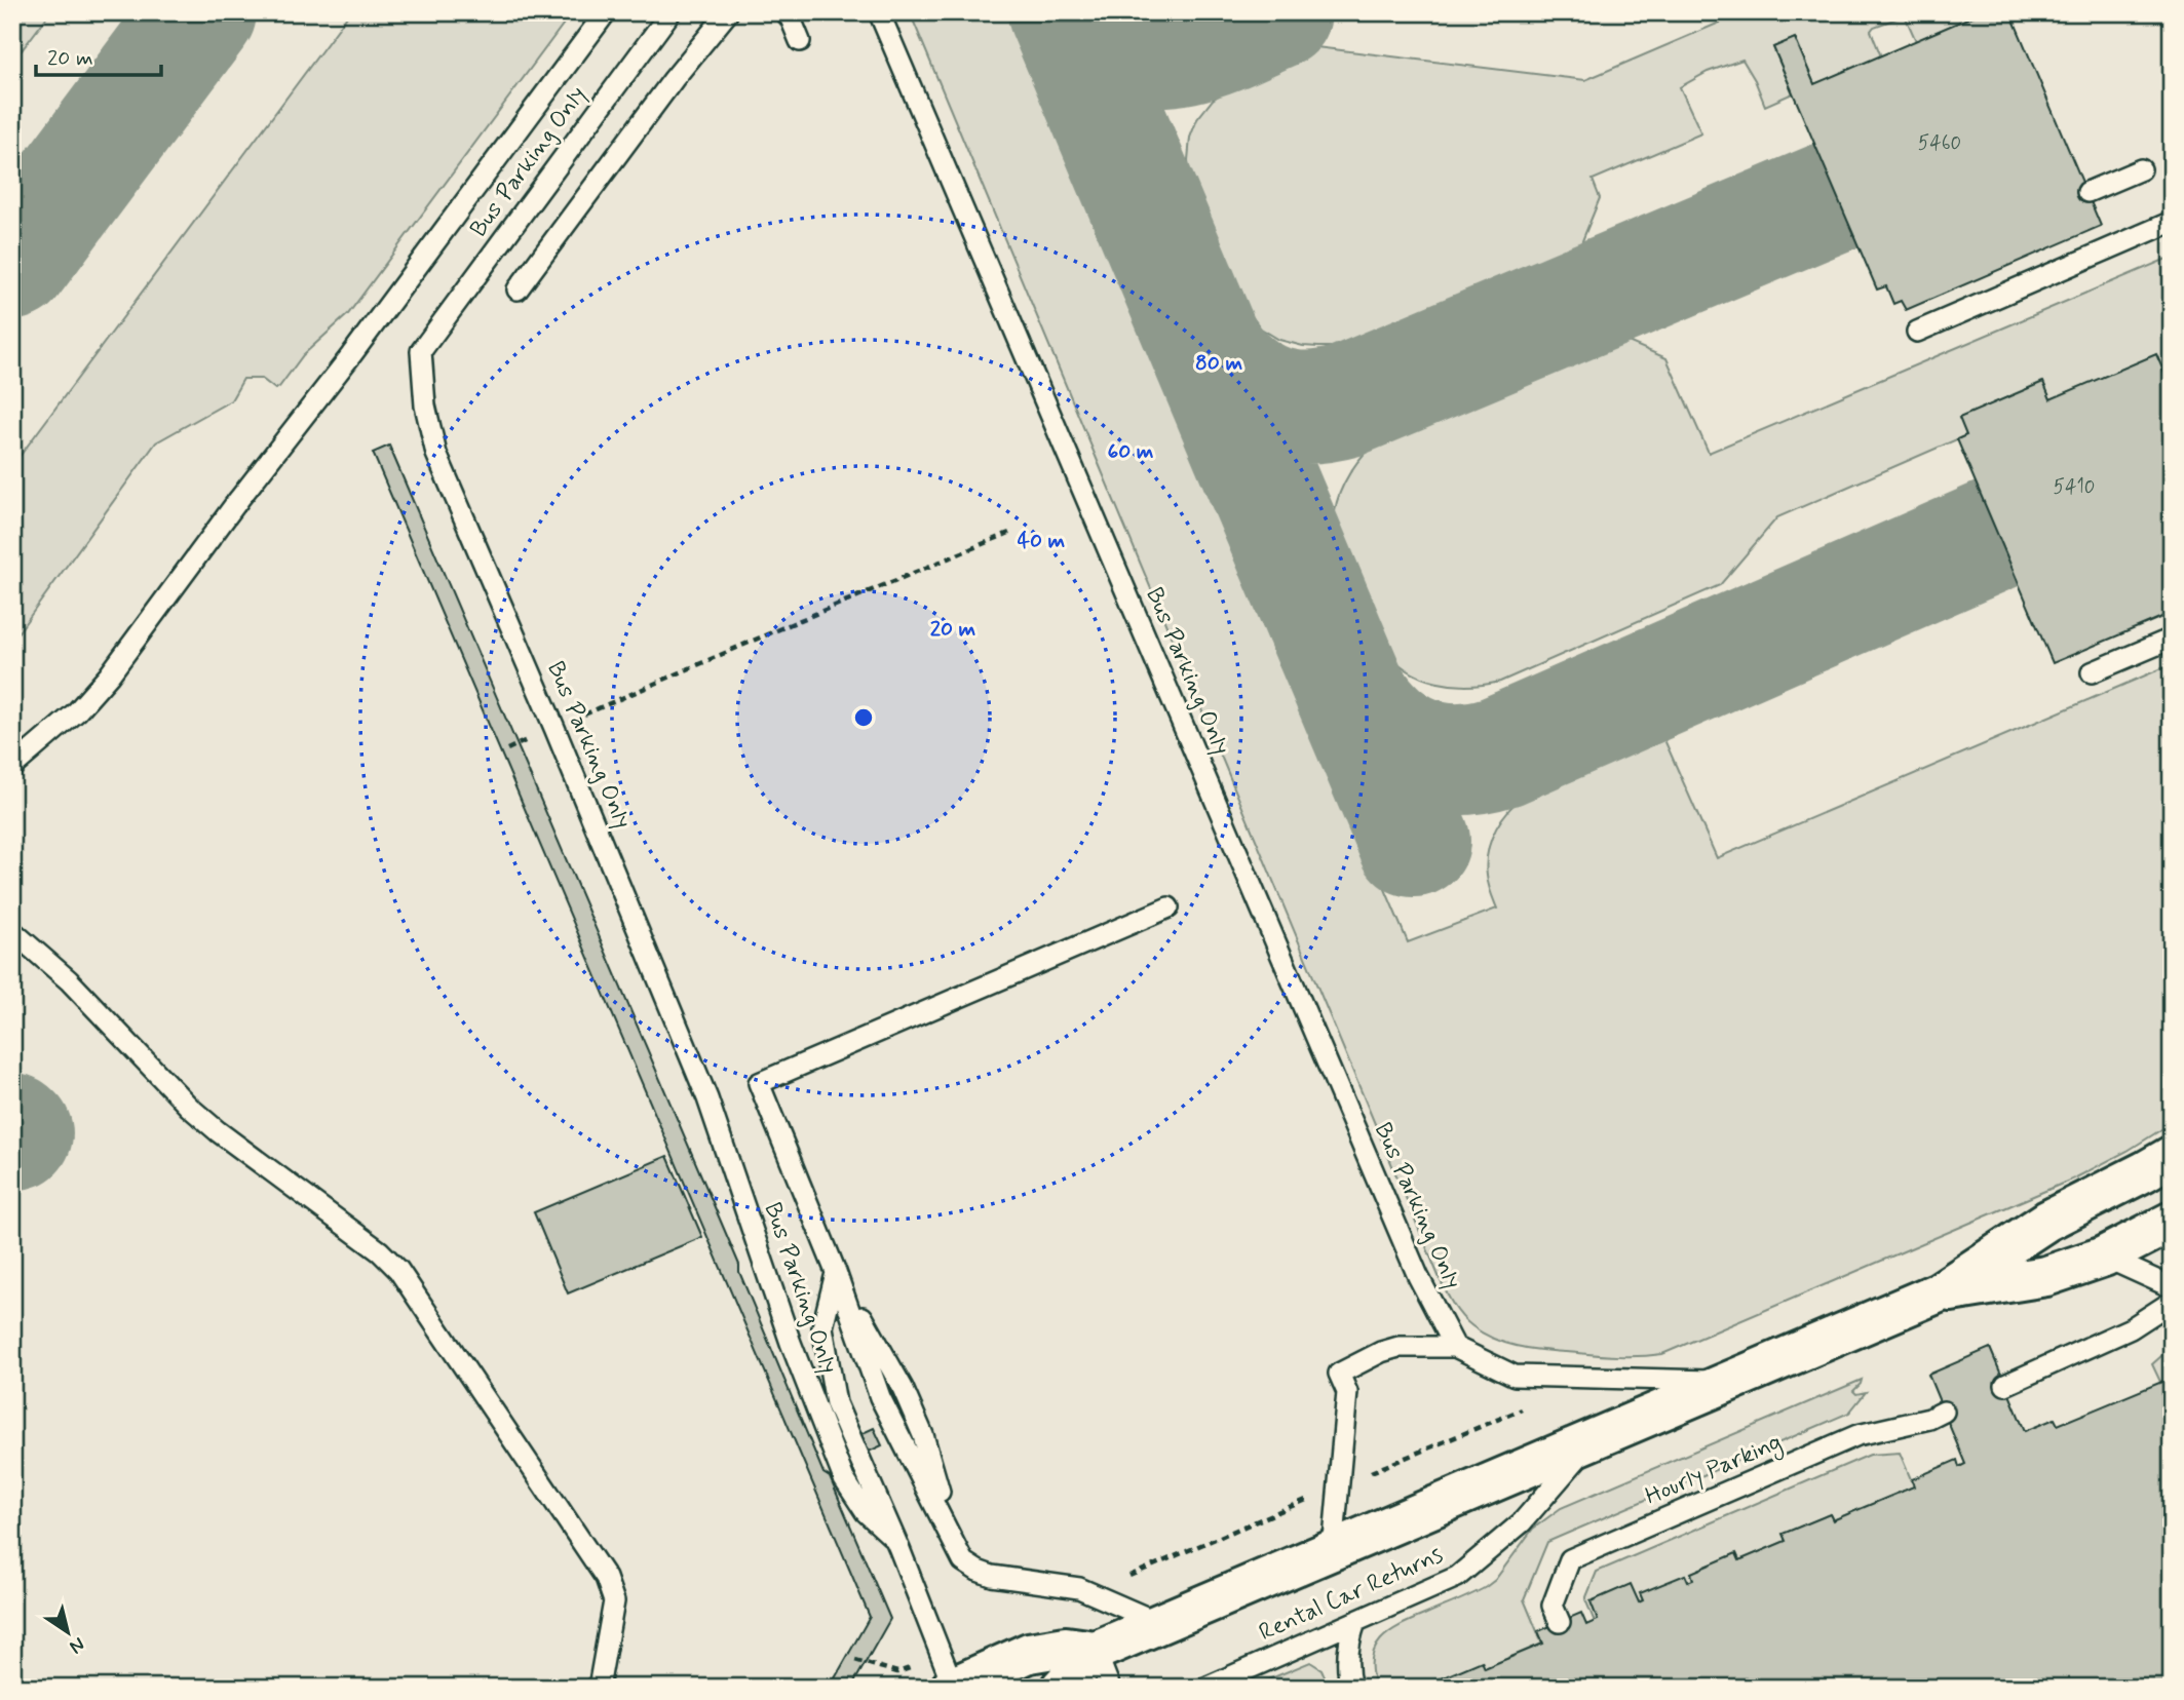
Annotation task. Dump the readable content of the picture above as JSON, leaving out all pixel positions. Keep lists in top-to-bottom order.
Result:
{
  "streets": {
    "lane": ["Bus Parking Only", "Hourly Parking", "Rental Car Returns"]
  },
  "house_numbers": ["5460", "5410"],
  "scale_bar": "20 m",
  "north": "bottom right",
  "rings": [
    "80 m",
    "60 m",
    "40 m",
    "20 m"
  ]
}
